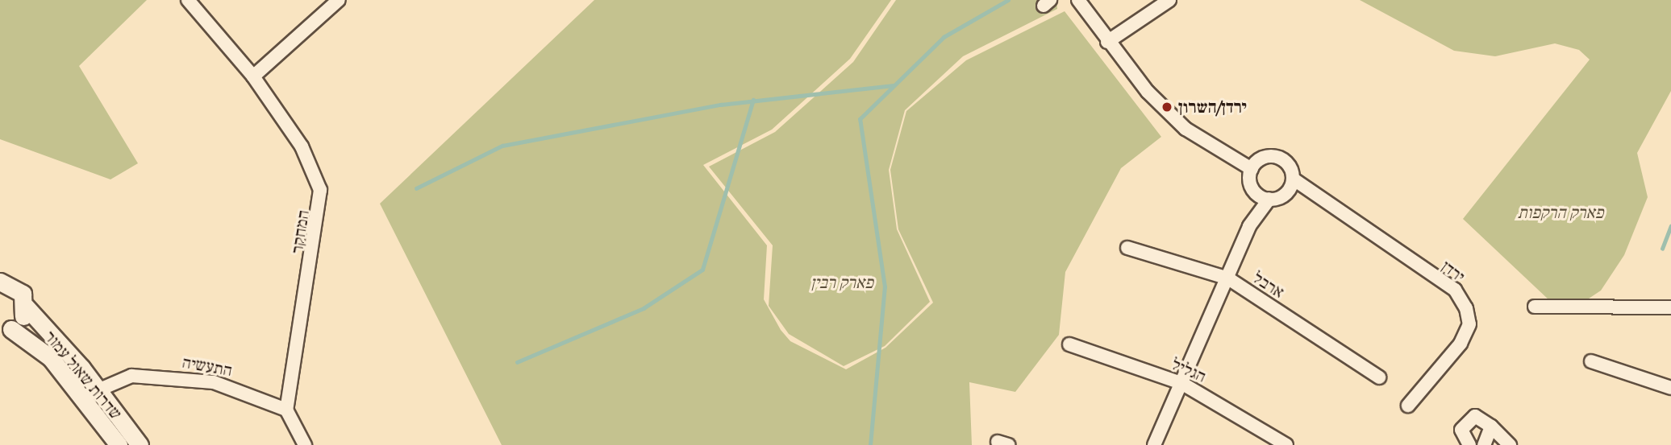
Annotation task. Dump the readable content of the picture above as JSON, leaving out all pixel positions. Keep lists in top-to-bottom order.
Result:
{
  "streets": {
    "street": [
      "המחקר",
      "ירדן",
      "ארבל",
      "התעשיה",
      "הגליל",
      "שדרות שאול עמור"
    ]
  },
  "crossings": [
    ["המחקר", "התעשיה"],
    ["התעשיה", "שדרות שאול עמור"]
  ],
  "parks": ["פארק הרקפות", "פארק רבין"],
  "places": ["ירדן/השרון"]
}
